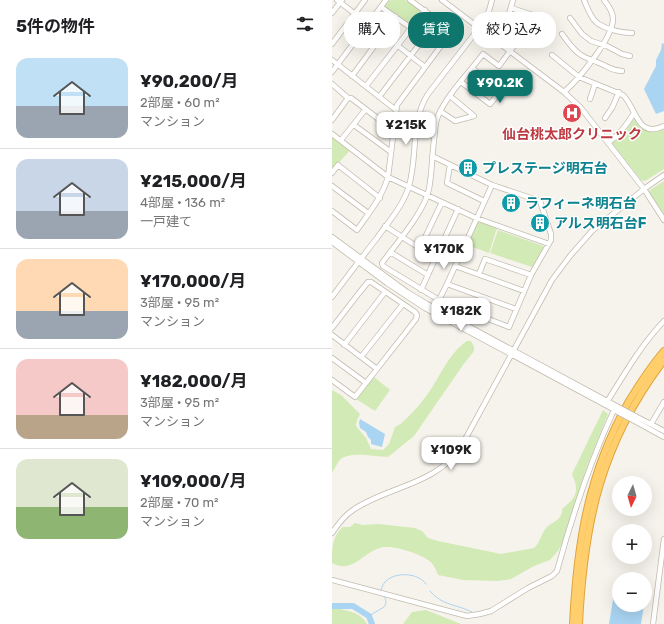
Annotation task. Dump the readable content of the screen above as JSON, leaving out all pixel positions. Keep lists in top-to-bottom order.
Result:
{
  "places": {
    "hospital": ["仙台桃太郎クリニック"],
    "building": ["プレステージ明石台", "ラフィーネ明石台", "アルス明石台F"]
  },
  "north": "bottom",
  "page": {
    "heading": "5件の物件",
    "chip": ["購入", "賃貸", "絞り込み"],
    "list": [
      {
        "name": "¥90,200/月",
        "note": "2部屋 · 60 m² · マンション"
      },
      {
        "name": "¥215,000/月",
        "note": "4部屋 · 136 m² · 一戸建て"
      },
      {
        "name": "¥170,000/月",
        "note": "3部屋 · 95 m² · マンション"
      },
      {
        "name": "¥182,000/月",
        "note": "3部屋 · 95 m² · マンション"
      },
      {
        "name": "¥109,000/月",
        "note": "2部屋 · 70 m² · マンション"
      }
    ],
    "price": [
      "¥90.2K",
      "¥215K",
      "¥170K",
      "¥182K",
      "¥109K"
    ],
    "map_buttons": ["+", "−"]
  }
}
